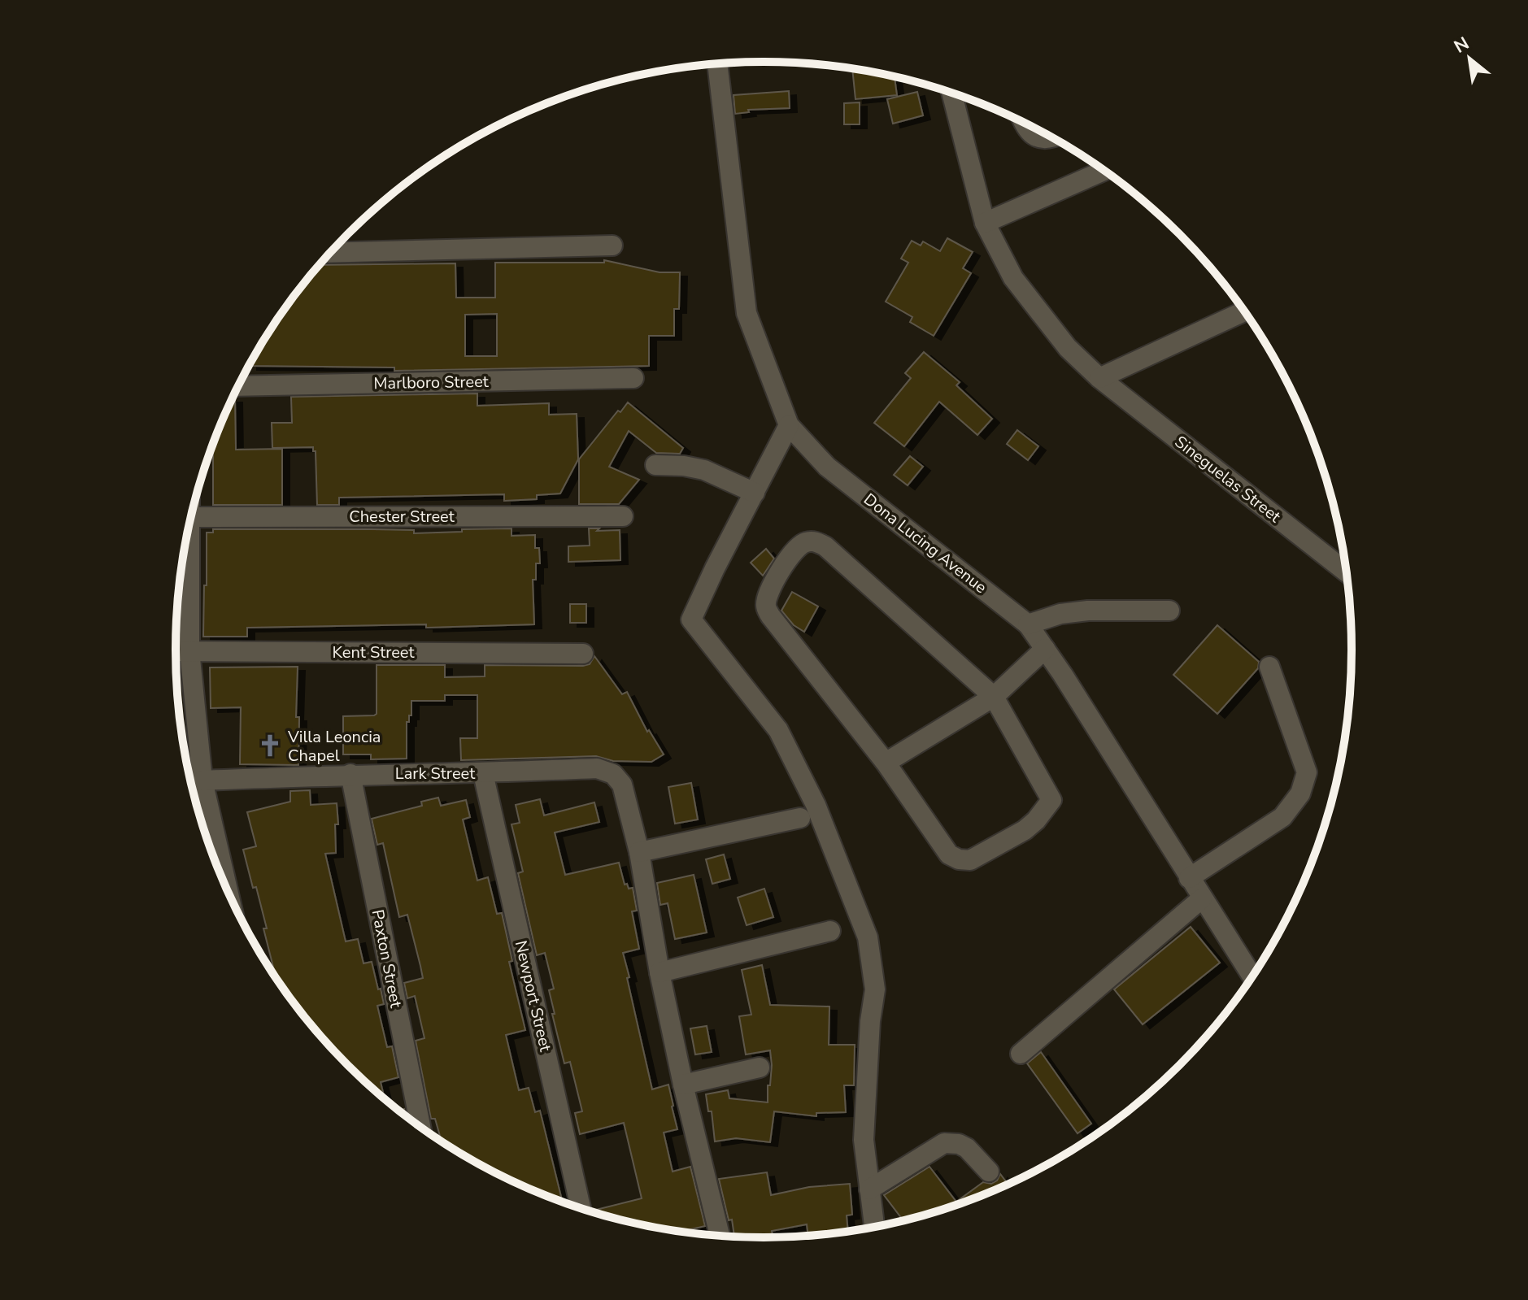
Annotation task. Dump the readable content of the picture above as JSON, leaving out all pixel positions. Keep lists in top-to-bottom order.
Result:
{
  "streets": {
    "street": [
      "Marlboro Street",
      "Sineguelas Street",
      "Chester Street",
      "Dona Lucing Avenue",
      "Kent Street",
      "Lark Street",
      "Paxton Street",
      "Newport Street"
    ]
  },
  "crossings": [
    ["Lark Street", "Paxton Street"],
    ["Lark Street", "Newport Street"]
  ],
  "places": {
    "church": ["Villa Leoncia Chapel"]
  },
  "north": "top left"
}
